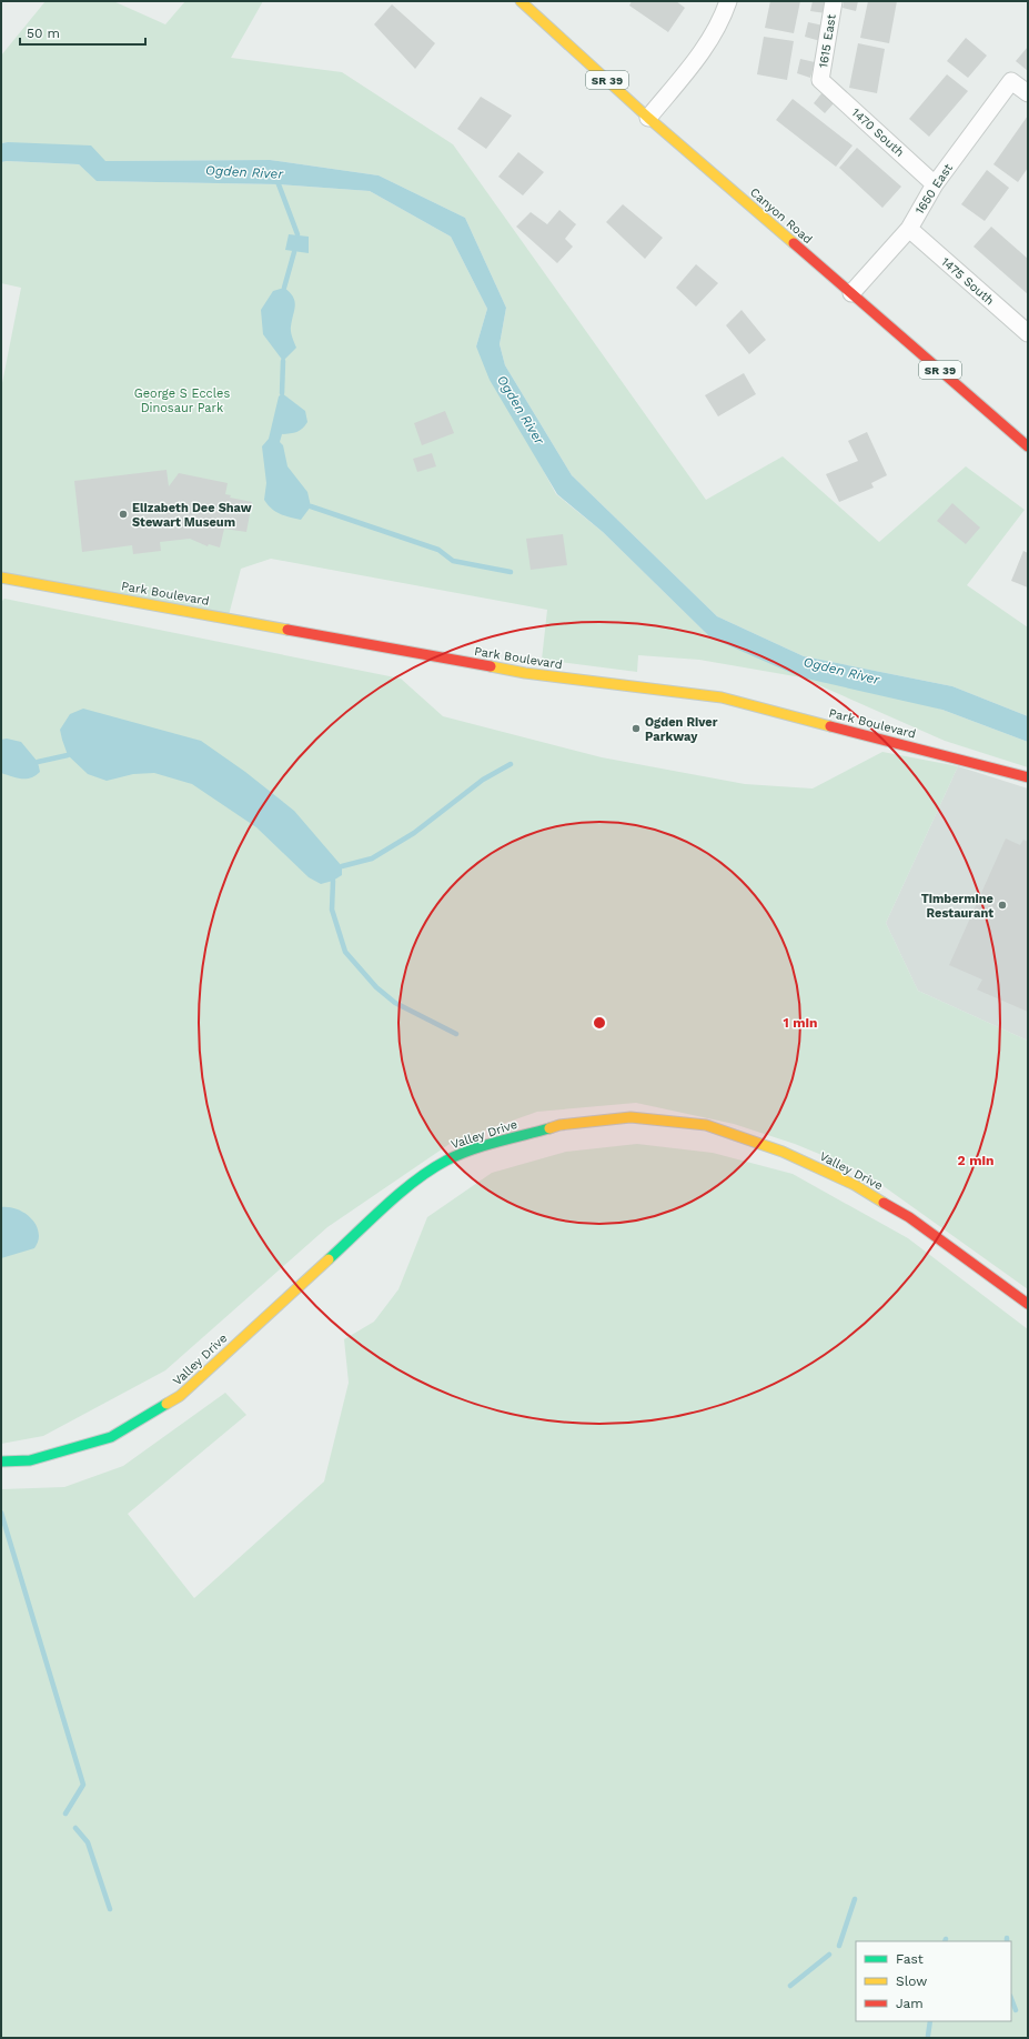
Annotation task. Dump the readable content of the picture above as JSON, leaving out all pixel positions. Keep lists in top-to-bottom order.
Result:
{
  "streets": {
    "street": [
      "1615 East",
      "SR 39",
      "1470 South",
      "1650 East",
      "Canyon Road",
      "1475 South",
      "Park Boulevard",
      "Valley Drive"
    ]
  },
  "crossings": [
    ["1615 East", "1470 South"],
    ["1470 South", "1650 East"],
    ["1650 East", "Canyon Road"],
    ["1650 East", "1475 South"]
  ],
  "water": ["Ogden River"],
  "parks": ["George S Eccles Dinosaur Park"],
  "places": ["Elizabeth Dee Shaw Stewart Museum", "Ogden River Parkway", "Timbermine Restaurant"],
  "legend": ["Fast", "Slow", "Jam"],
  "scale_bar": "50 m",
  "rings": ["1 min", "2 min"]
}
